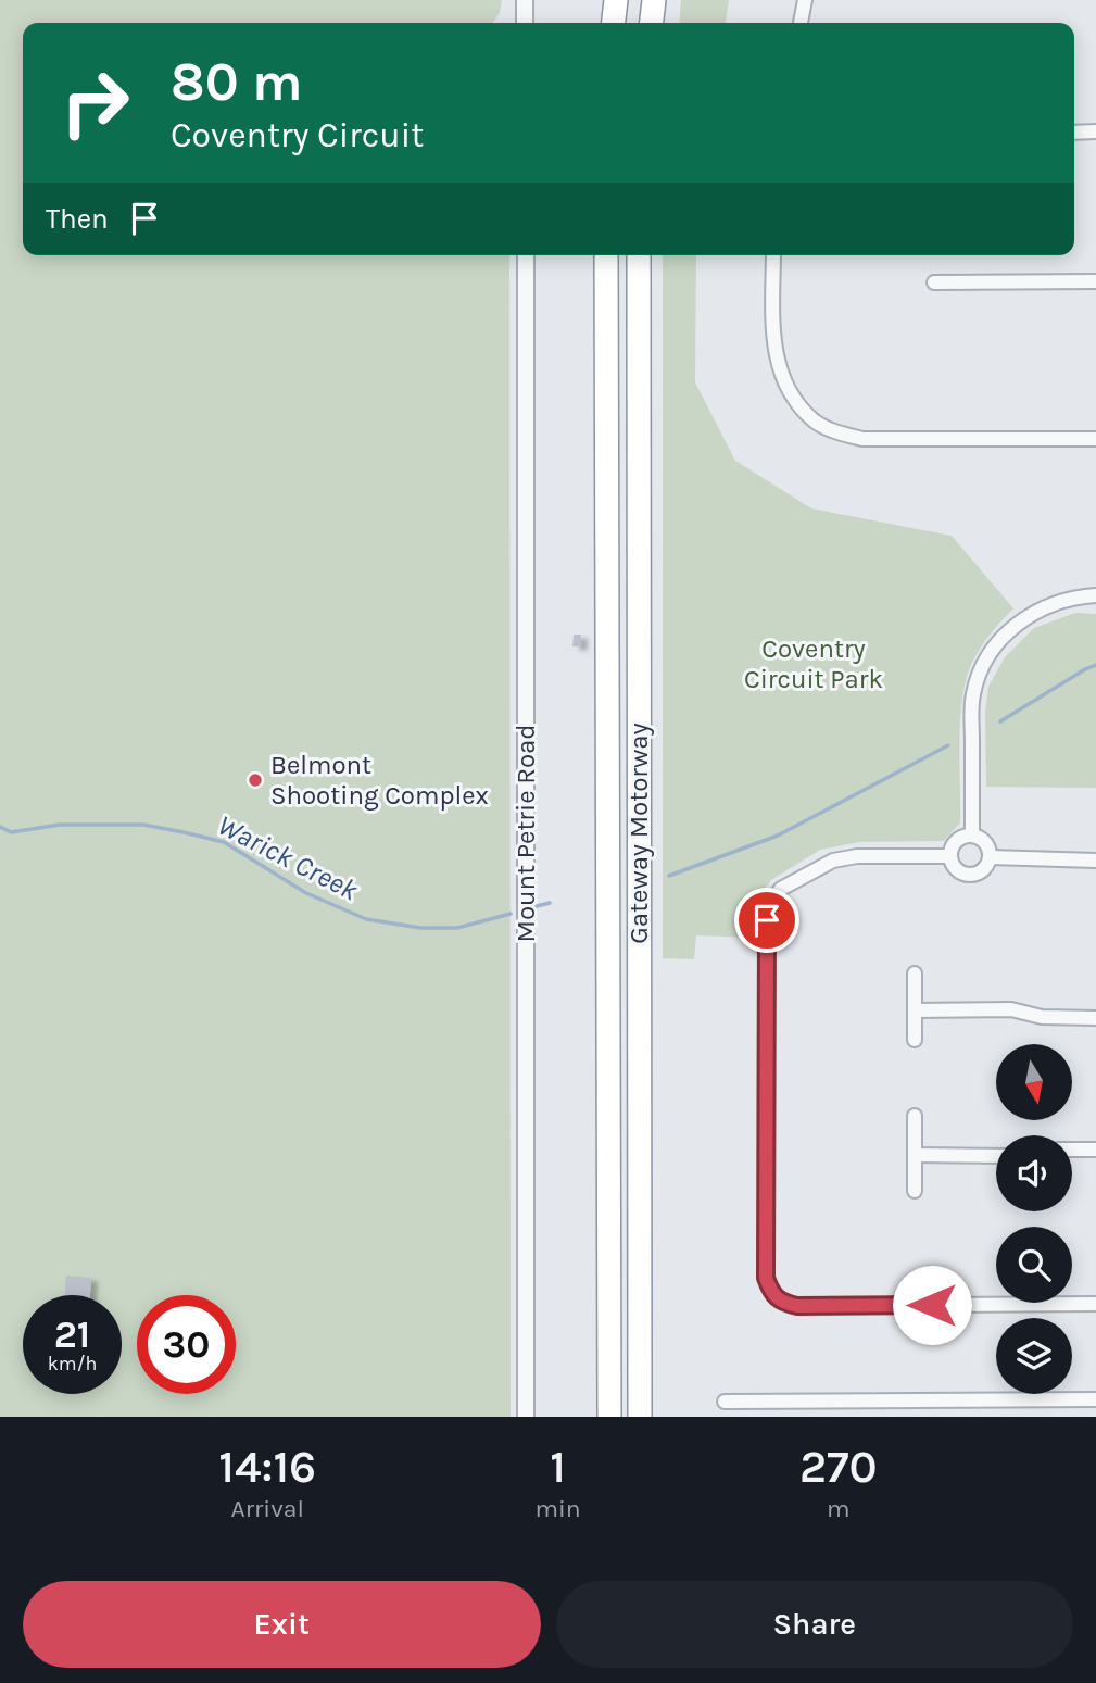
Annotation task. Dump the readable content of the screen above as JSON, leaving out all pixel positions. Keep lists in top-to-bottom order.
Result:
{
  "streets": {
    "highway": ["Gateway Motorway"],
    "street": ["Mount Petrie Road"]
  },
  "water": ["Warick Creek"],
  "parks": ["Coventry Circuit Park"],
  "places": ["Belmont Shooting Complex"],
  "north": "bottom",
  "page": {
    "turn": ["80 m", "Coventry Circuit"],
    "then": "Then",
    "speed": "21 km/h",
    "limit": "30",
    "eta": [
      "14:16",
      "Arrival",
      "1",
      "min",
      "270",
      "m"
    ],
    "buttons": ["Exit", "Share"]
  }
}
